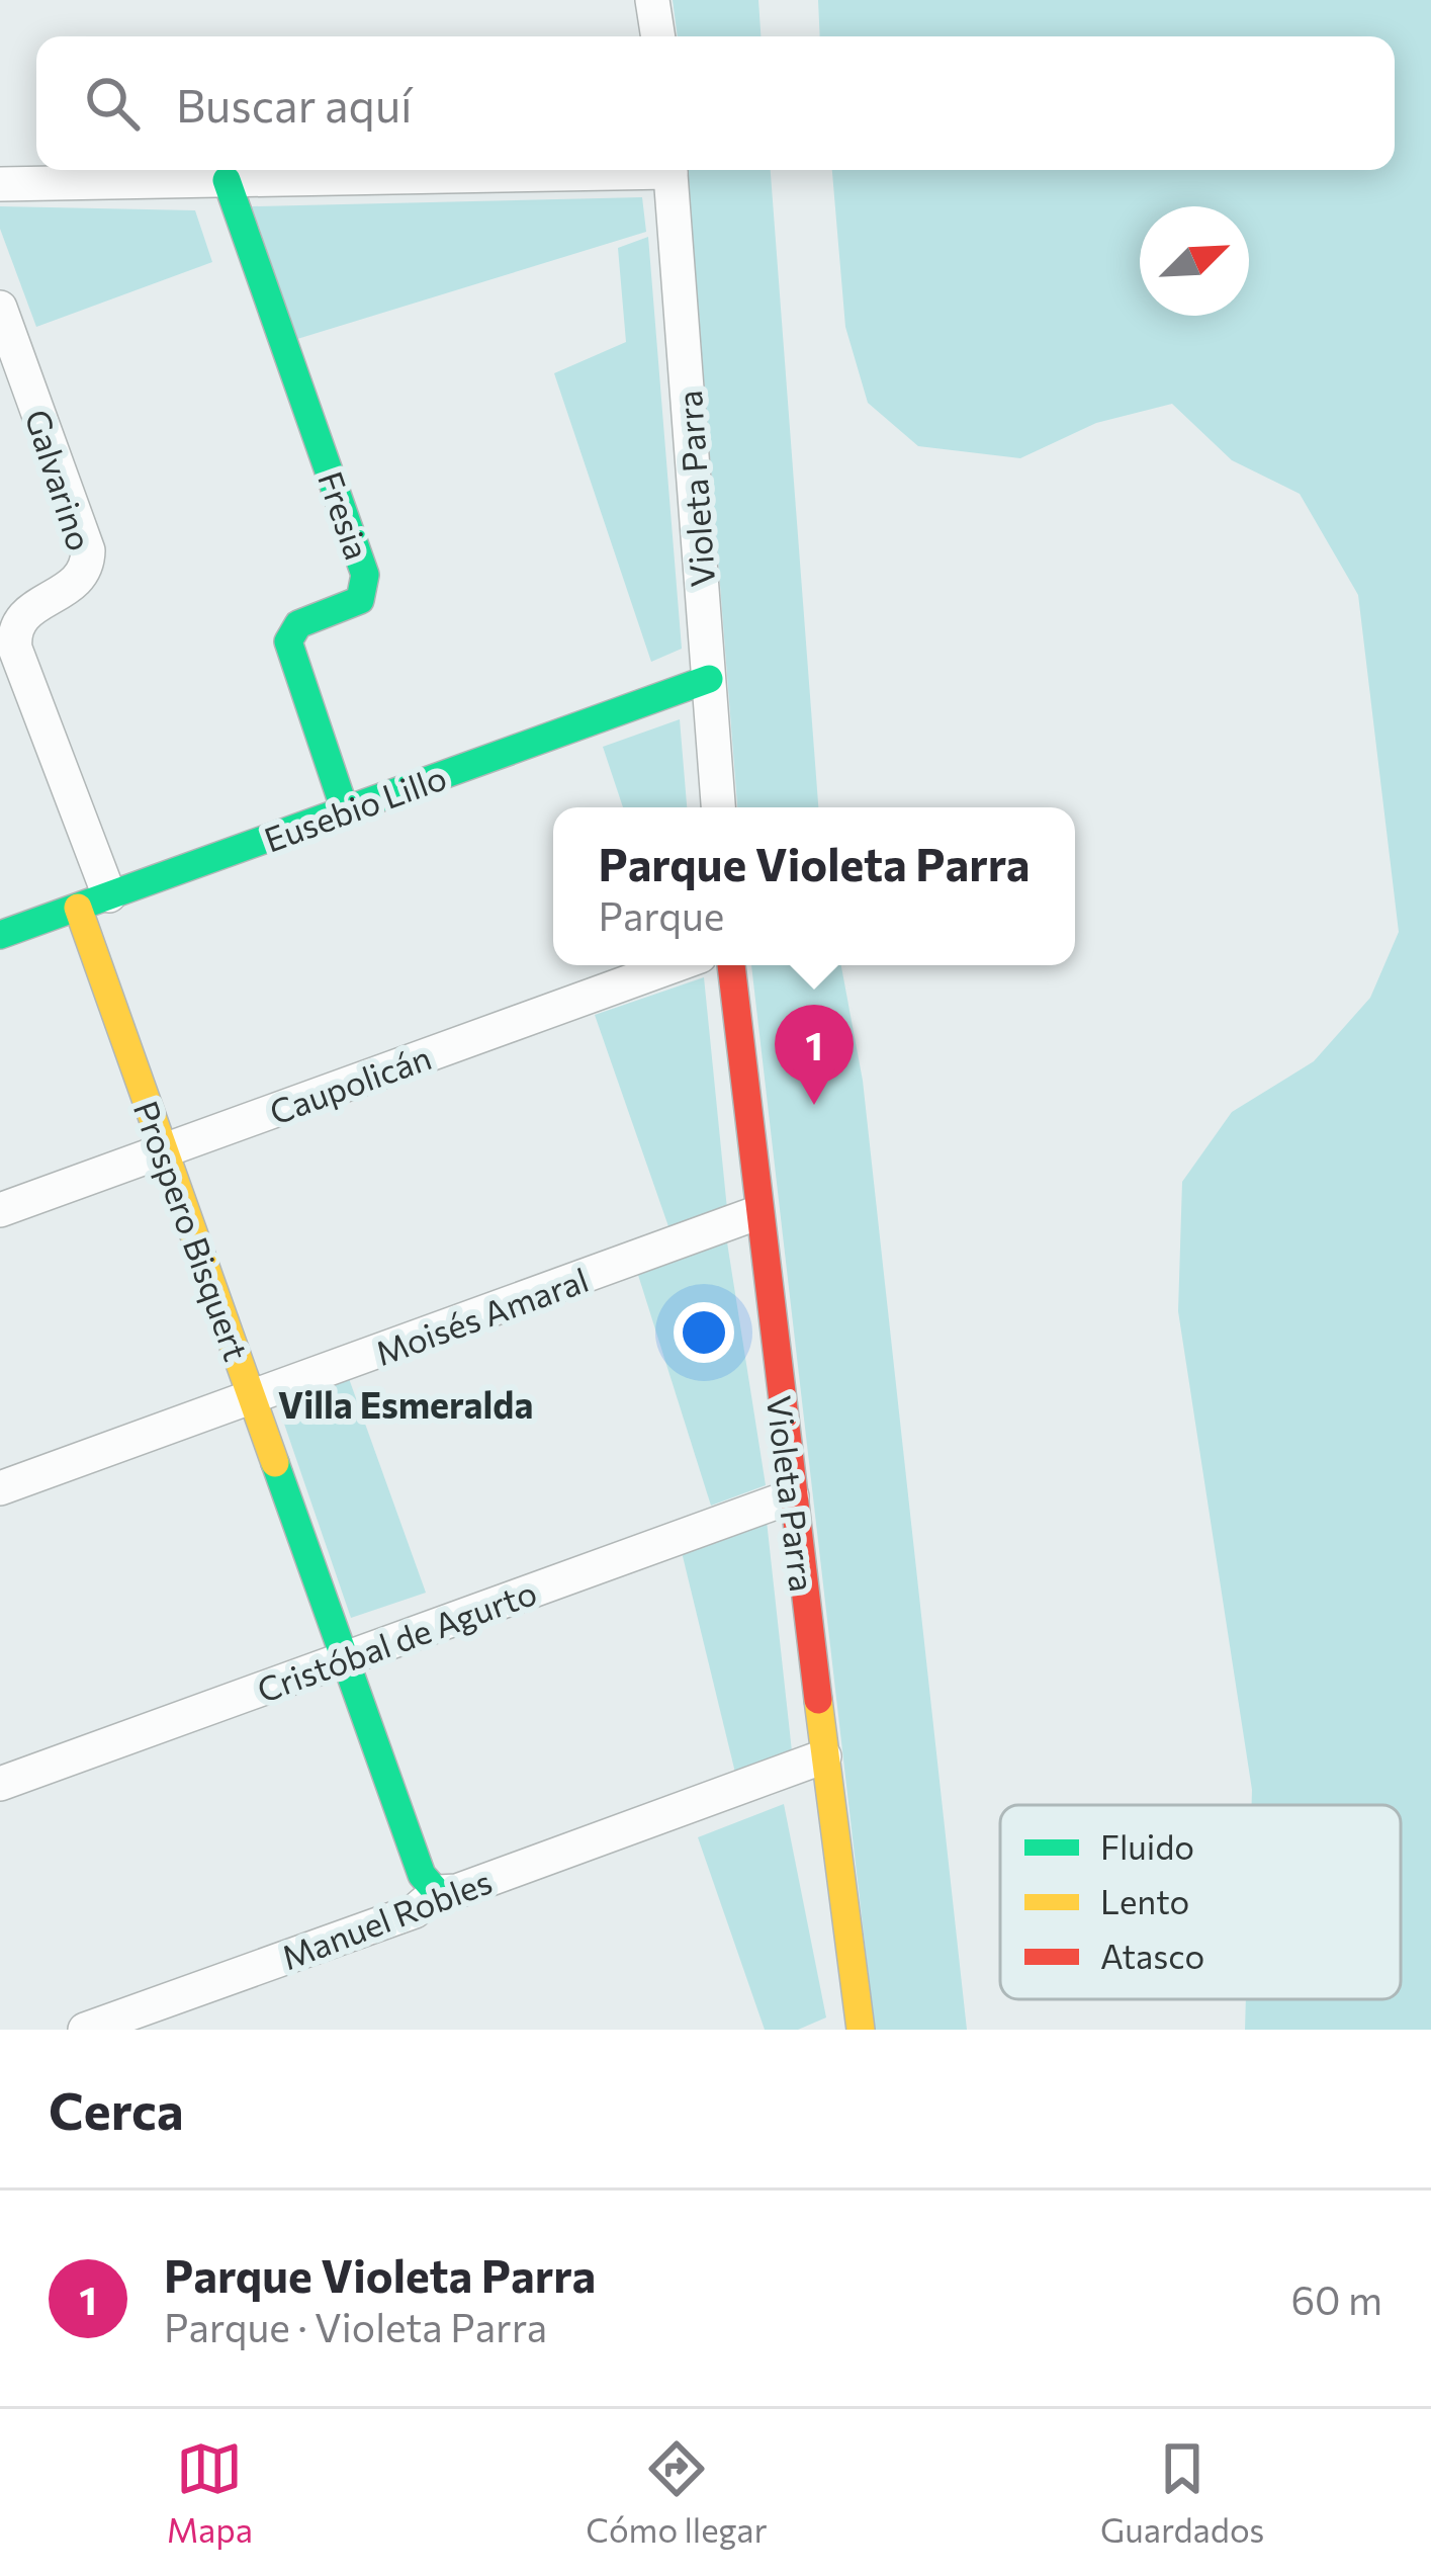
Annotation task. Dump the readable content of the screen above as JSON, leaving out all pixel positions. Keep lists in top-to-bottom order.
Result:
{
  "streets": {
    "street": [
      "Galvarino",
      "Violeta Parra",
      "Fresia",
      "Eusebio Lillo",
      "Caupolicán",
      "Prospero Bisquert",
      "Moisés Amaral",
      "Cristóbal de Agurto",
      "Manuel Robles"
    ]
  },
  "crossings": [
    ["Galvarino", "Eusebio Lillo"],
    ["Galvarino", "Prospero Bisquert"],
    ["Violeta Parra", "Eusebio Lillo"],
    ["Violeta Parra", "Moisés Amaral"],
    ["Violeta Parra", "Cristóbal de Agurto"],
    ["Violeta Parra", "Manuel Robles"],
    ["Fresia", "Eusebio Lillo"],
    ["Eusebio Lillo", "Prospero Bisquert"],
    ["Caupolicán", "Prospero Bisquert"],
    ["Prospero Bisquert", "Moisés Amaral"],
    ["Prospero Bisquert", "Cristóbal de Agurto"],
    ["Prospero Bisquert", "Manuel Robles"]
  ],
  "districts": ["Villa Esmeralda"],
  "legend": ["Fluido", "Lento", "Atasco"],
  "north": "top right",
  "page": {
    "search": "Buscar aquí",
    "popup": ["Parque Violeta Parra", "Parque"],
    "pins": "1",
    "heading": "Cerca",
    "list": [
      {
        "mark": "1",
        "name": "Parque Violeta Parra",
        "note": "Parque · Violeta Parra",
        "value": "60 m"
      }
    ],
    "nav": ["Mapa", "Cómo llegar", "Guardados"]
  }
}
